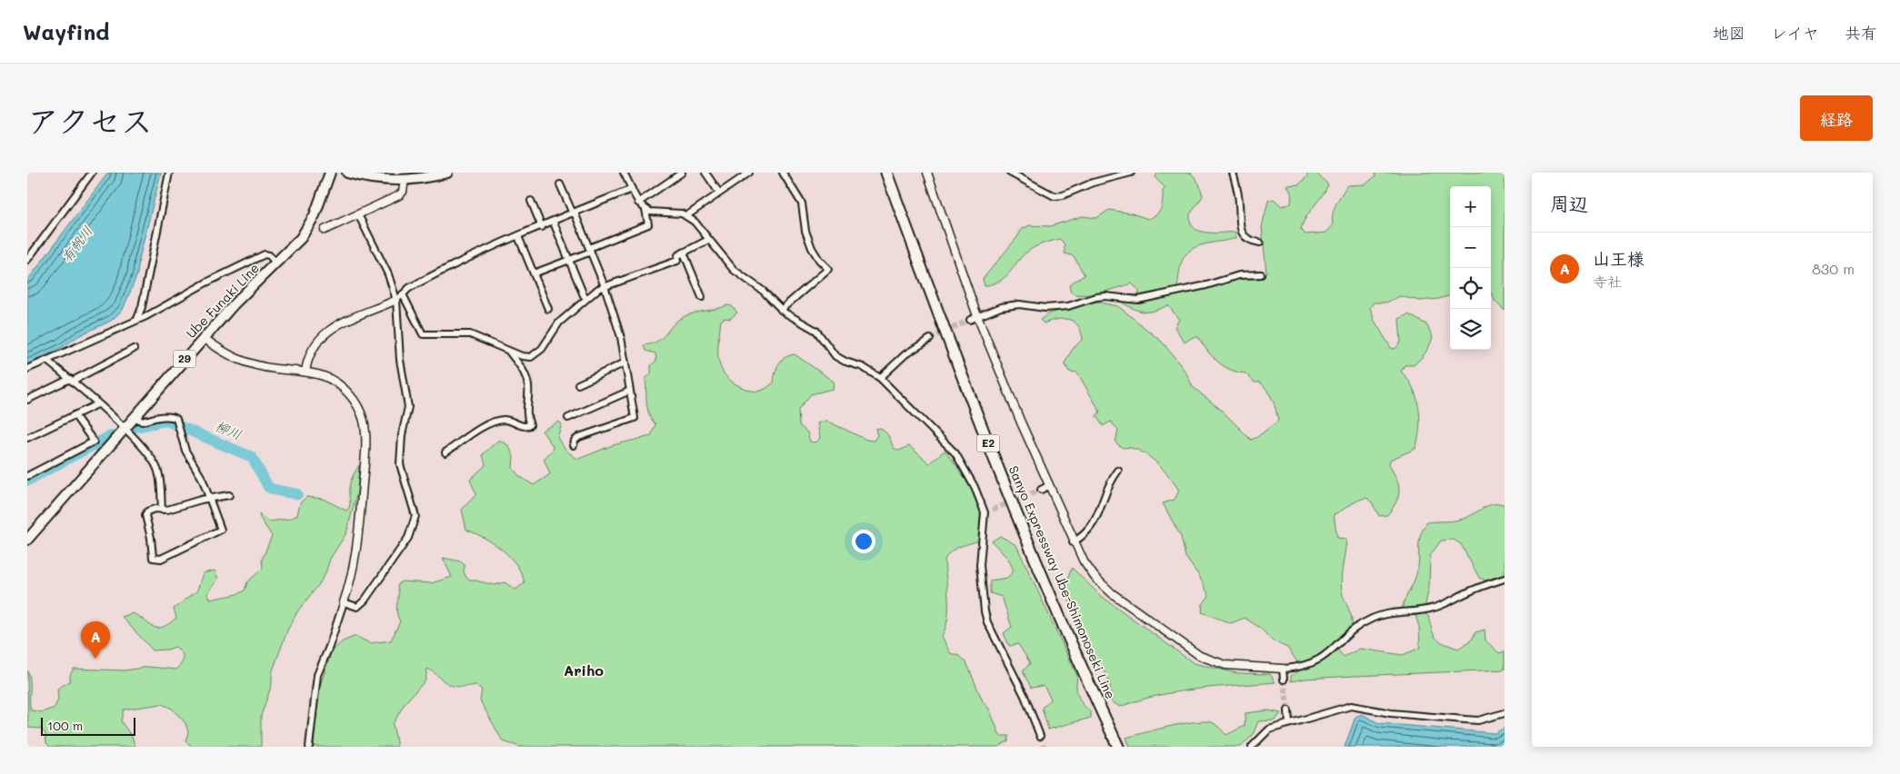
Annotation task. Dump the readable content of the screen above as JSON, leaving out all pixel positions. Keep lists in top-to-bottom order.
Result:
{
  "streets": {
    "highway": ["E2", "Sanyo Expressway Ube-Shimonoseki Line"],
    "main road": ["Ube Funaki Line", "29"]
  },
  "districts": ["Ariho"],
  "water": ["有帆川", "柳川"],
  "scale_bar": "100 m",
  "page": {
    "header": "Wayfind",
    "nav": ["地図", "レイヤ", "共有"],
    "title": "アクセス",
    "buttons": "経路",
    "heading": "周辺",
    "map_buttons": ["+", "−"],
    "list": [
      {
        "mark": "A",
        "name": "山王様",
        "note": "寺社",
        "value": "830 m"
      }
    ],
    "pins": "A",
    "scale": "100 m"
  }
}
